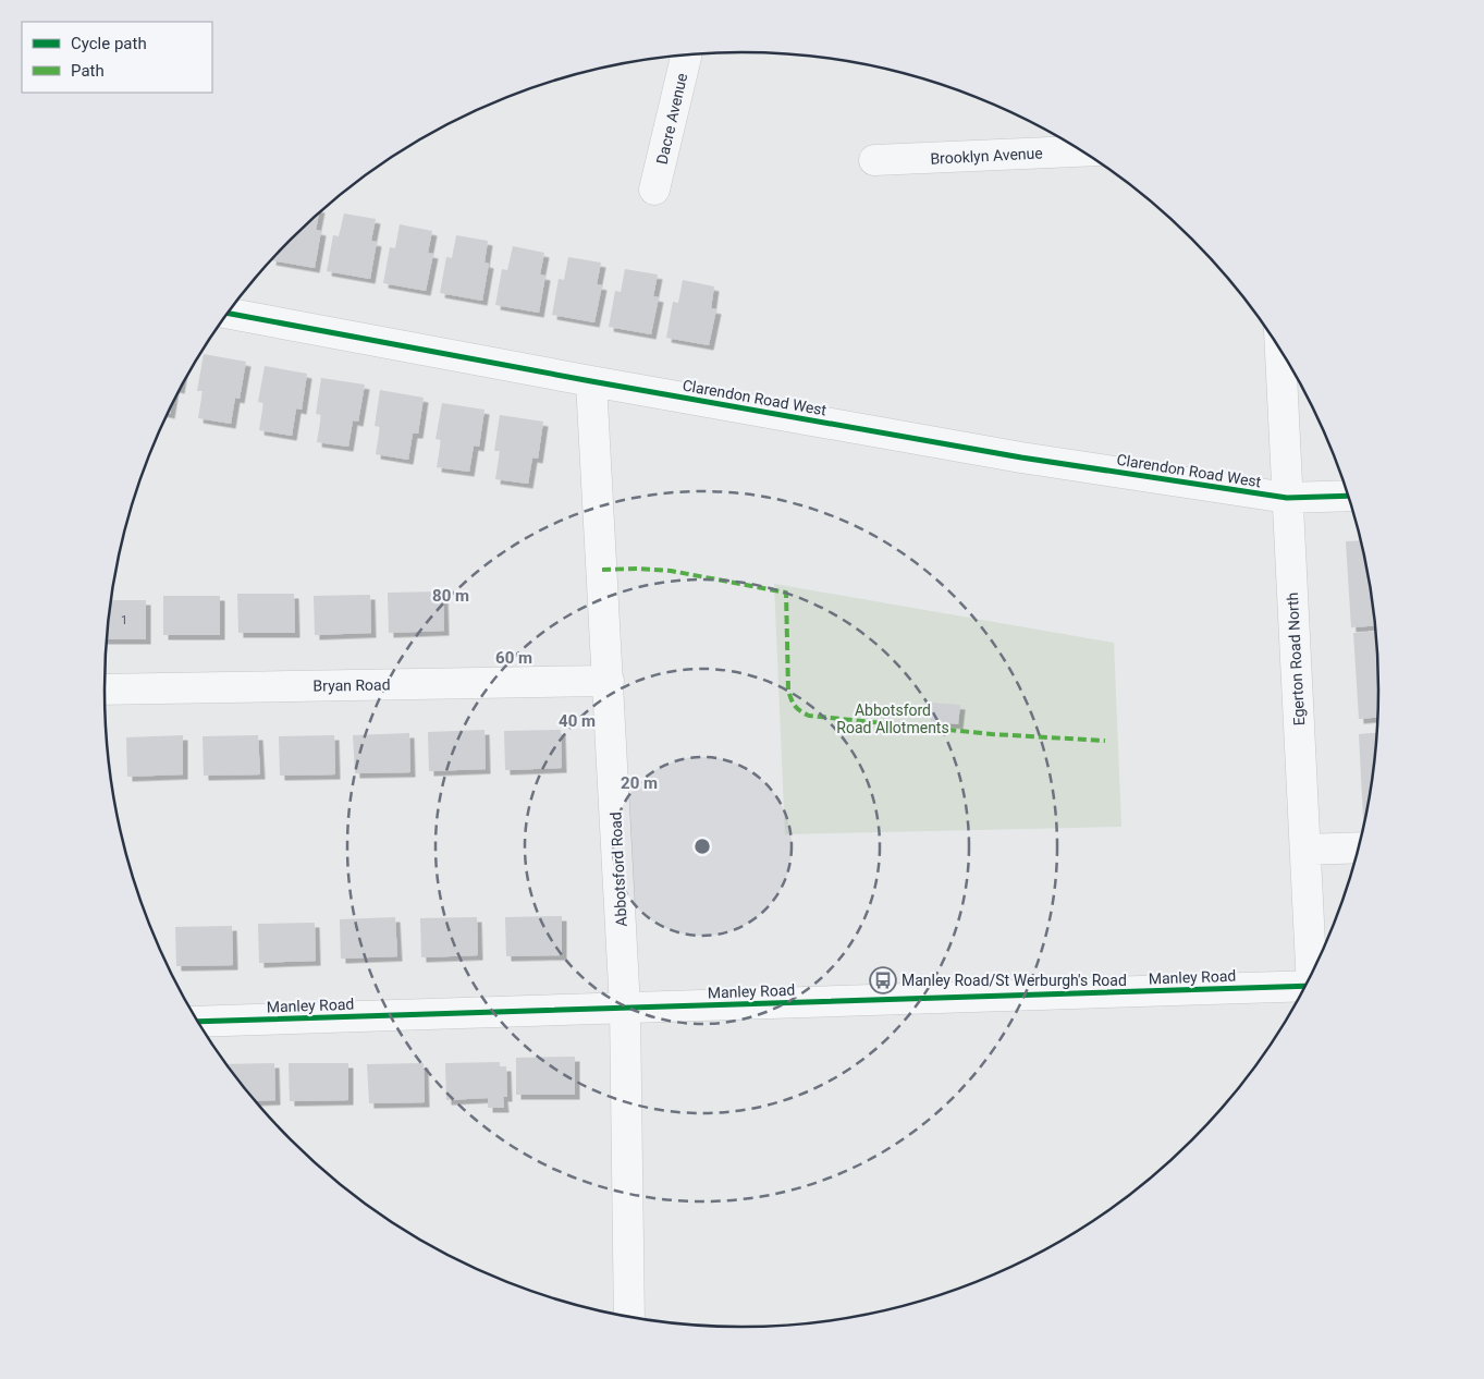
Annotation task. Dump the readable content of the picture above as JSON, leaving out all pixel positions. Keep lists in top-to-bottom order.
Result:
{
  "streets": {
    "street": [
      "Dacre Avenue",
      "Brooklyn Avenue",
      "Clarendon Road West",
      "Egerton Road North",
      "Bryan Road",
      "Abbotsford Road",
      "Manley Road"
    ]
  },
  "crossings": [
    ["Clarendon Road West", "Egerton Road North"],
    ["Clarendon Road West", "Abbotsford Road"],
    ["Bryan Road", "Abbotsford Road"],
    ["Abbotsford Road", "Manley Road"]
  ],
  "parks": ["Abbotsford Road Allotments"],
  "places": {
    "bus stop": ["Manley Road/St Werburgh's Road"]
  },
  "house_numbers": ["1"],
  "legend": ["Cycle path", "Path"],
  "rings": [
    "80 m",
    "60 m",
    "40 m",
    "20 m"
  ]
}
